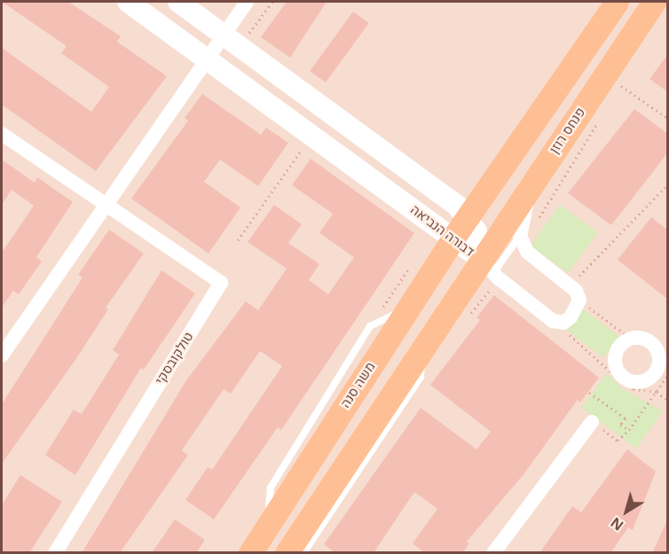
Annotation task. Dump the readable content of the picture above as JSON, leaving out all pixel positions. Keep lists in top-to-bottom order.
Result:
{
  "streets": {
    "main road": ["פנחס רוזן", "משה סנה"],
    "street": ["דבורה הנביאה", "טולקובסקי"]
  },
  "crossings": [
    ["פנחס רוזן", "דבורה הנביאה"],
    ["דבורה הנביאה", "משה סנה"]
  ],
  "north": "bottom left"
}
